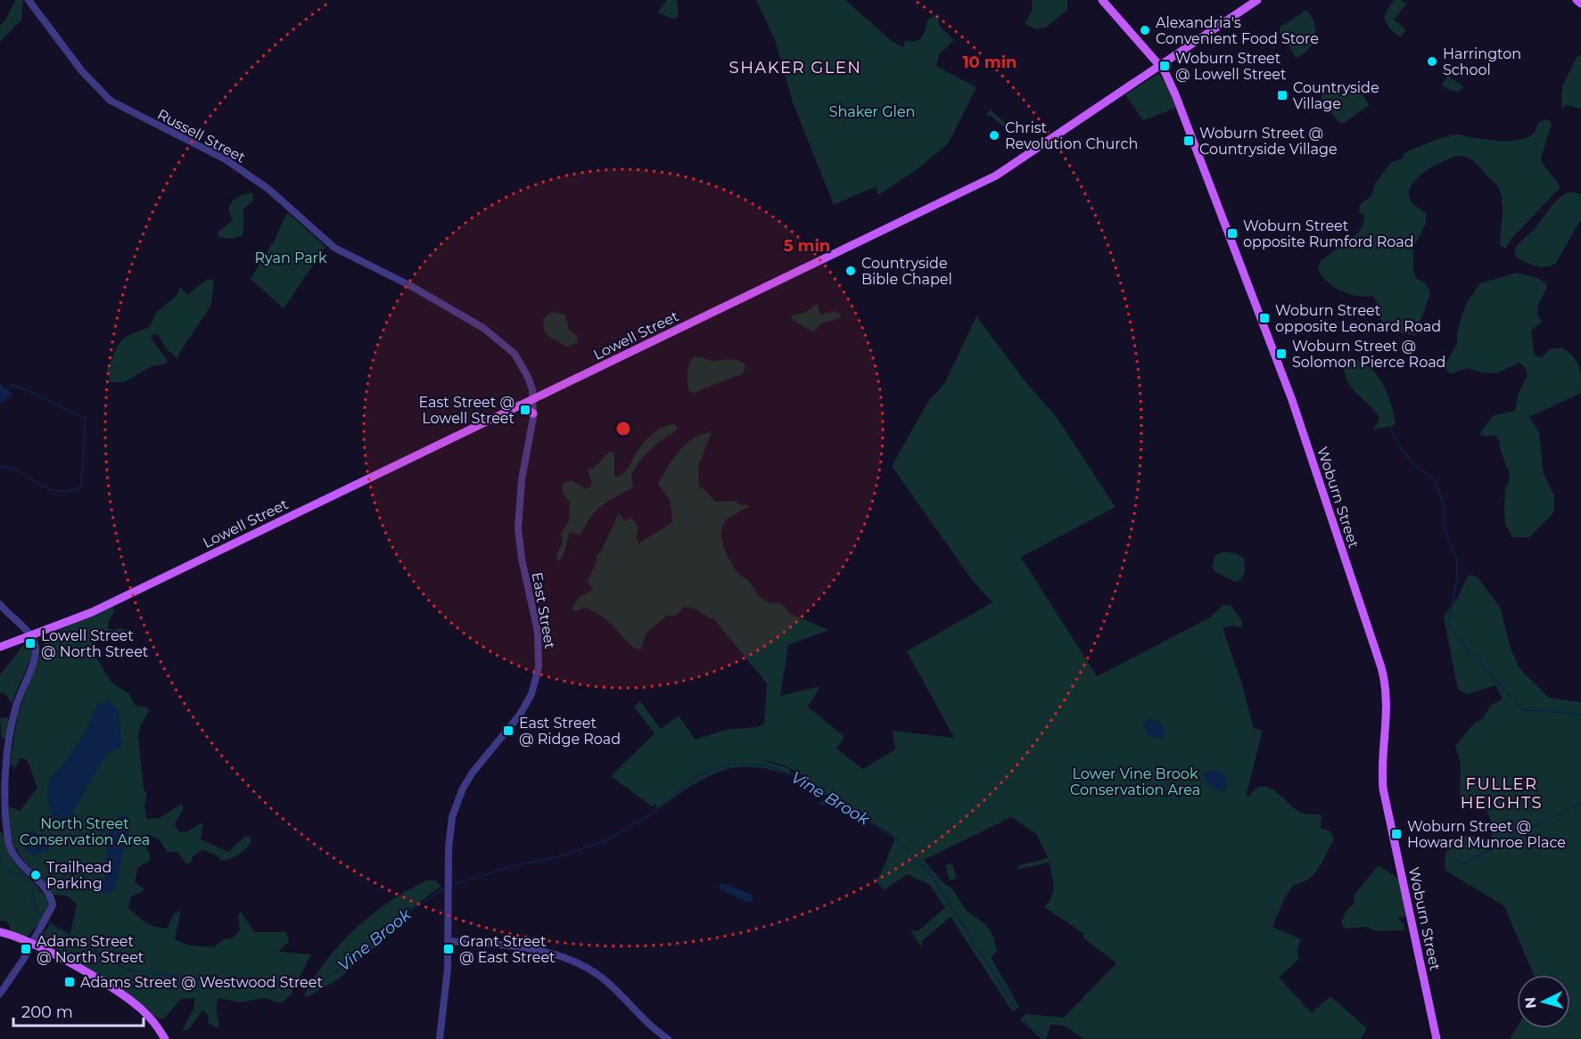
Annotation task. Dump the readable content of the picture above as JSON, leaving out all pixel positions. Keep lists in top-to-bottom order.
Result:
{
  "streets": {
    "main road": ["Lowell Street", "Woburn Street"],
    "street": ["Russell Street", "East Street"]
  },
  "crossings": [
    ["Russell Street", "East Street"],
    ["Lowell Street", "Woburn Street"],
    ["Lowell Street", "East Street"]
  ],
  "districts": ["SHAKER GLEN", "FULLER HEIGHTS"],
  "water": ["Vine Brook"],
  "parks": [
    "Shaker Glen",
    "Ryan Park",
    "Lower Vine Brook Conservation Area",
    "North Street Conservation Area"
  ],
  "places": {
    "other": [
      "Alexandria's Convenient Food Store",
      "Harrington School",
      "Christ Revolution Church",
      "Countryside Bible Chapel",
      "Trailhead Parking"
    ],
    "transit": [
      "Woburn Street @ Lowell Street",
      "Countryside Village",
      "Woburn Street @ Countryside Village",
      "Woburn Street opposite Rumford Road",
      "Woburn Street opposite Leonard Road",
      "Woburn Street @ Solomon Pierce Road",
      "East Street @ Lowell Street",
      "Lowell Street @ North Street",
      "East Street @ Ridge Road",
      "Woburn Street @ Howard Munroe Place",
      "Adams Street @ North Street",
      "Grant Street @ East Street",
      "Adams Street @ Westwood Street"
    ]
  },
  "scale_bar": "200 m",
  "north": "left",
  "rings": ["10 min", "5 min"]
}
